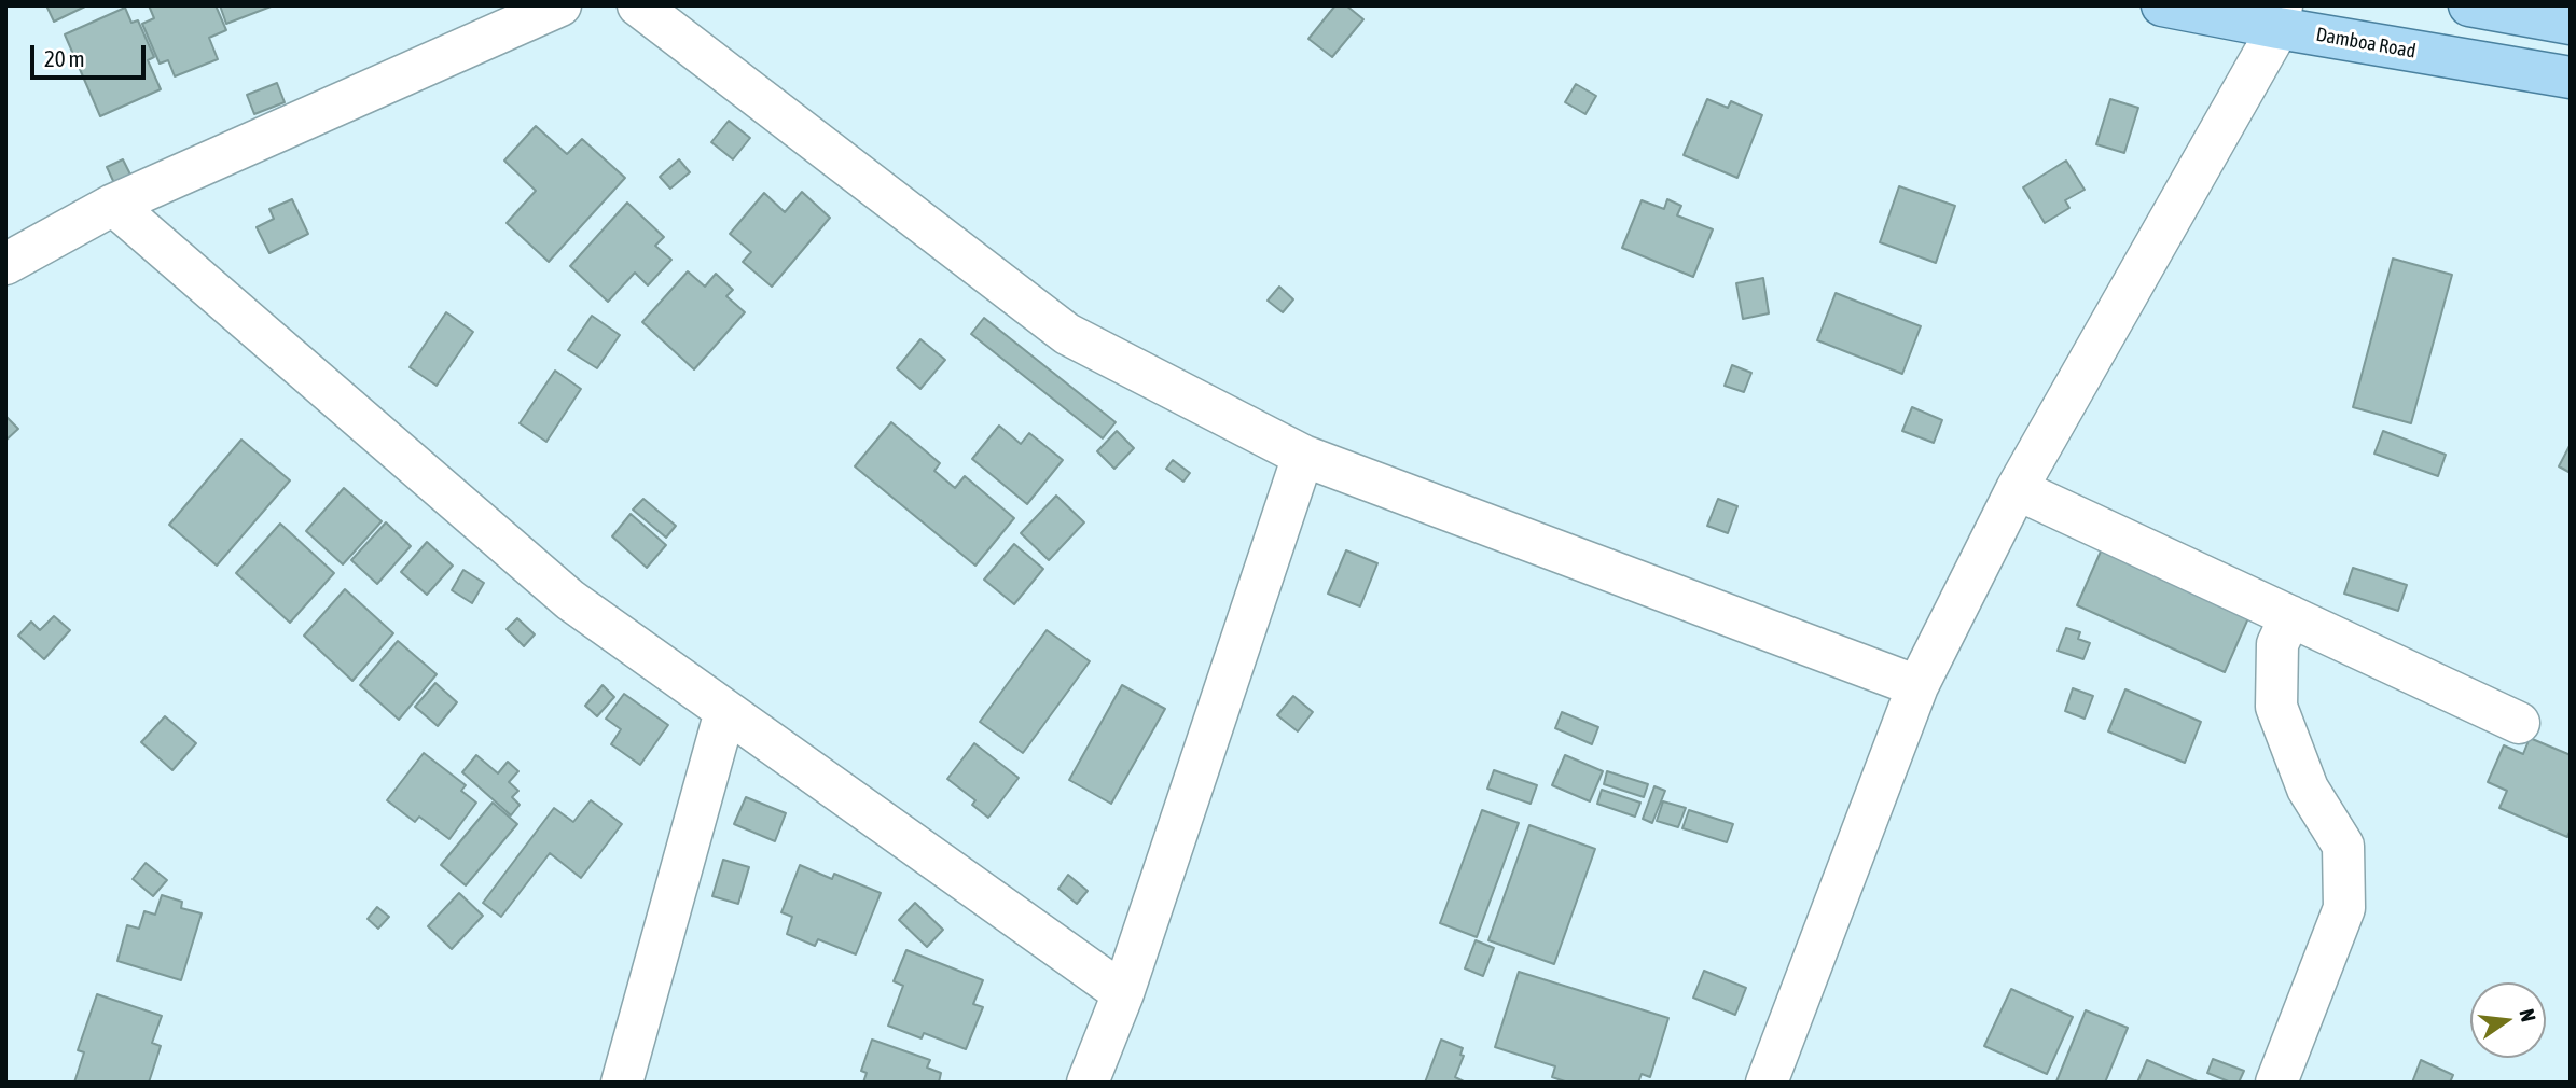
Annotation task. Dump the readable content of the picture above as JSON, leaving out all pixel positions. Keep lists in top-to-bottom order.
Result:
{
  "streets": {
    "main road": ["Damboa Road"]
  },
  "scale_bar": "20 m",
  "north": "right"
}
